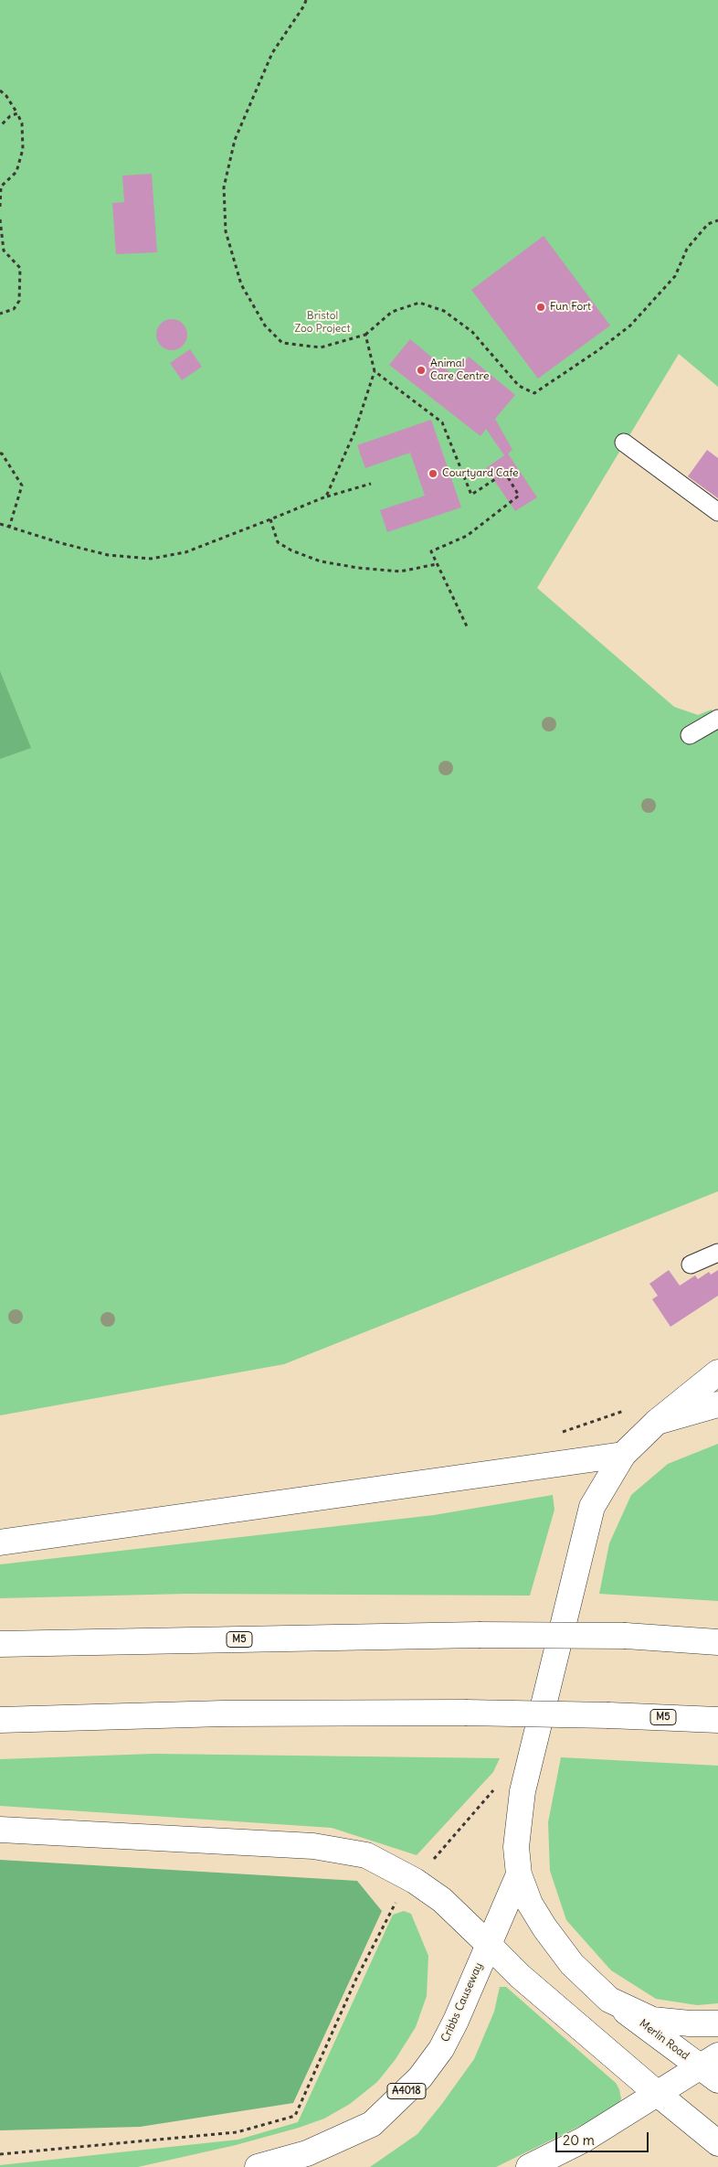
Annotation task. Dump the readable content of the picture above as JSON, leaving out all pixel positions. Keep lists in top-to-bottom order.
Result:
{
  "streets": {
    "main road": [
      "M5",
      "Cribbs Causeway",
      "Merlin Road",
      "A4018"
    ]
  },
  "parks": ["Bristol Zoo Project"],
  "places": ["Fun Fort", "Animal Care Centre", "Courtyard Cafe"],
  "scale_bar": "20 m"
}
